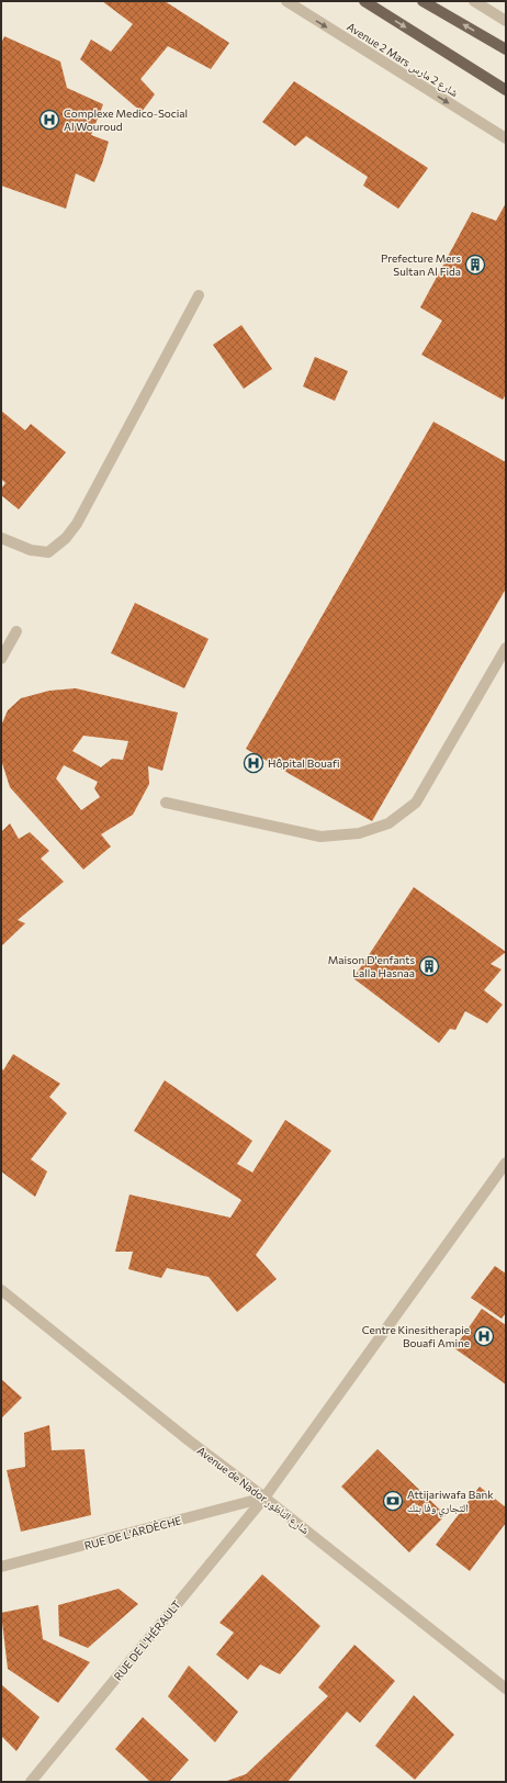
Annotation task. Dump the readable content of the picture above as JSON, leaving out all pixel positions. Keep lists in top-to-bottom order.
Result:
{
  "streets": {
    "street": [
      "Avenue 2 Mars شارع 2 مارس",
      "Avenue de Nador شارع الناظور",
      "RUE DE L'ARDÈCHE",
      "RUE DE L'HÉRAULT"
    ]
  },
  "crossings": [
    ["Avenue de Nador شارع الناظور", "RUE DE L'ARDÈCHE"],
    ["Avenue de Nador شارع الناظور", "RUE DE L'HÉRAULT"],
    ["RUE DE L'ARDÈCHE", "RUE DE L'HÉRAULT"]
  ],
  "one_way": ["Avenue 2 Mars شارع 2 مارس"],
  "places": {
    "hospital": ["Complexe Medico-Social Al Wouroud", "Hôpital Bouafi", "Centre Kinesitherapie Bouafi Amine"],
    "building": ["Prefecture Mers Sultan Al Fida", "Maison D'enfants Lalla Hasnaa"],
    "bank": ["Attijariwafa Bank التجاري وفا بنك"]
  }
}
